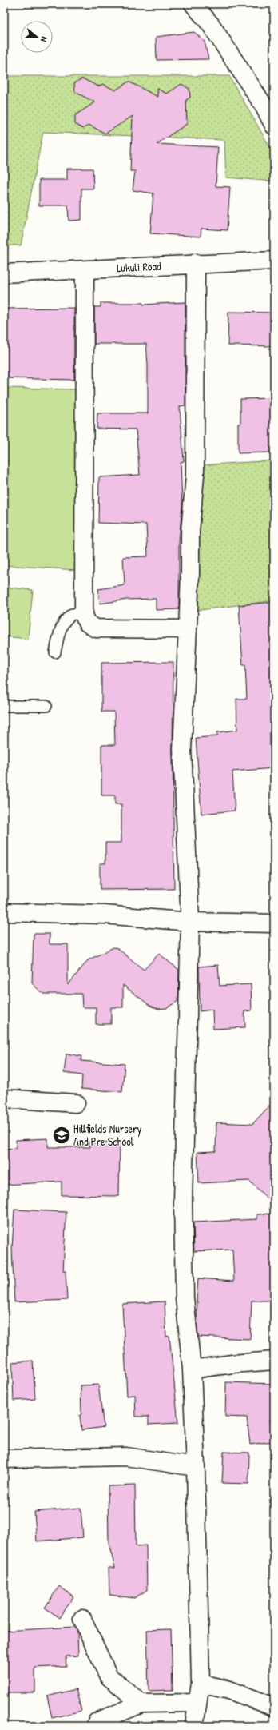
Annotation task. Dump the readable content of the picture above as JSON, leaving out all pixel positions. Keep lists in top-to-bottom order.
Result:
{
  "streets": {
    "street": ["Lukuli Road"]
  },
  "places": {
    "school or university": ["Hillfields Nursery And Pre School"]
  },
  "north": "right"
}
